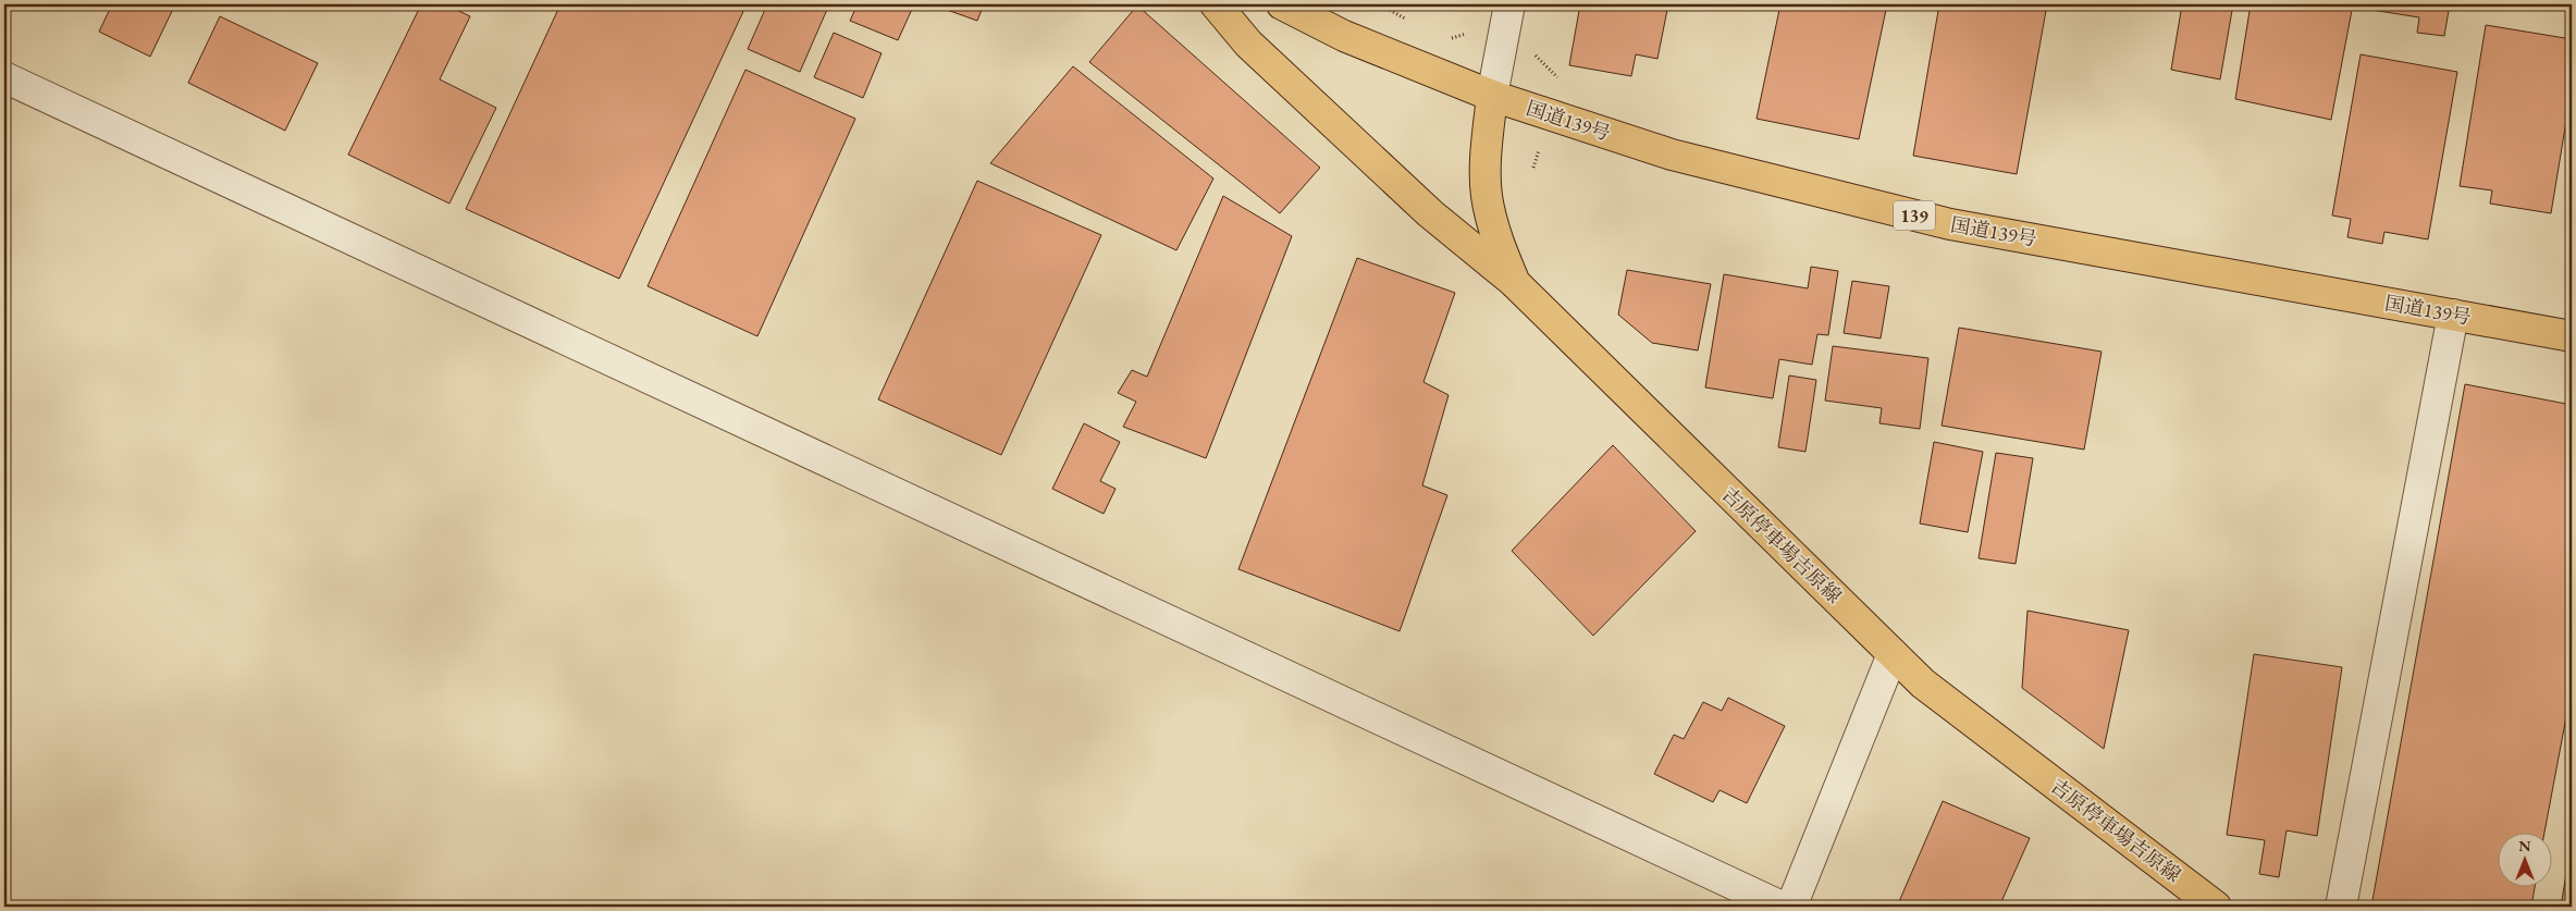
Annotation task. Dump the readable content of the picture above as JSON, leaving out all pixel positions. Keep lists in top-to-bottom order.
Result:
{
  "streets": {
    "main road": ["国道139号", "139", "吉原停車場吉原線"]
  },
  "crossings": [
    ["国道139号", "吉原停車場吉原線"]
  ],
  "north": "top"
}
